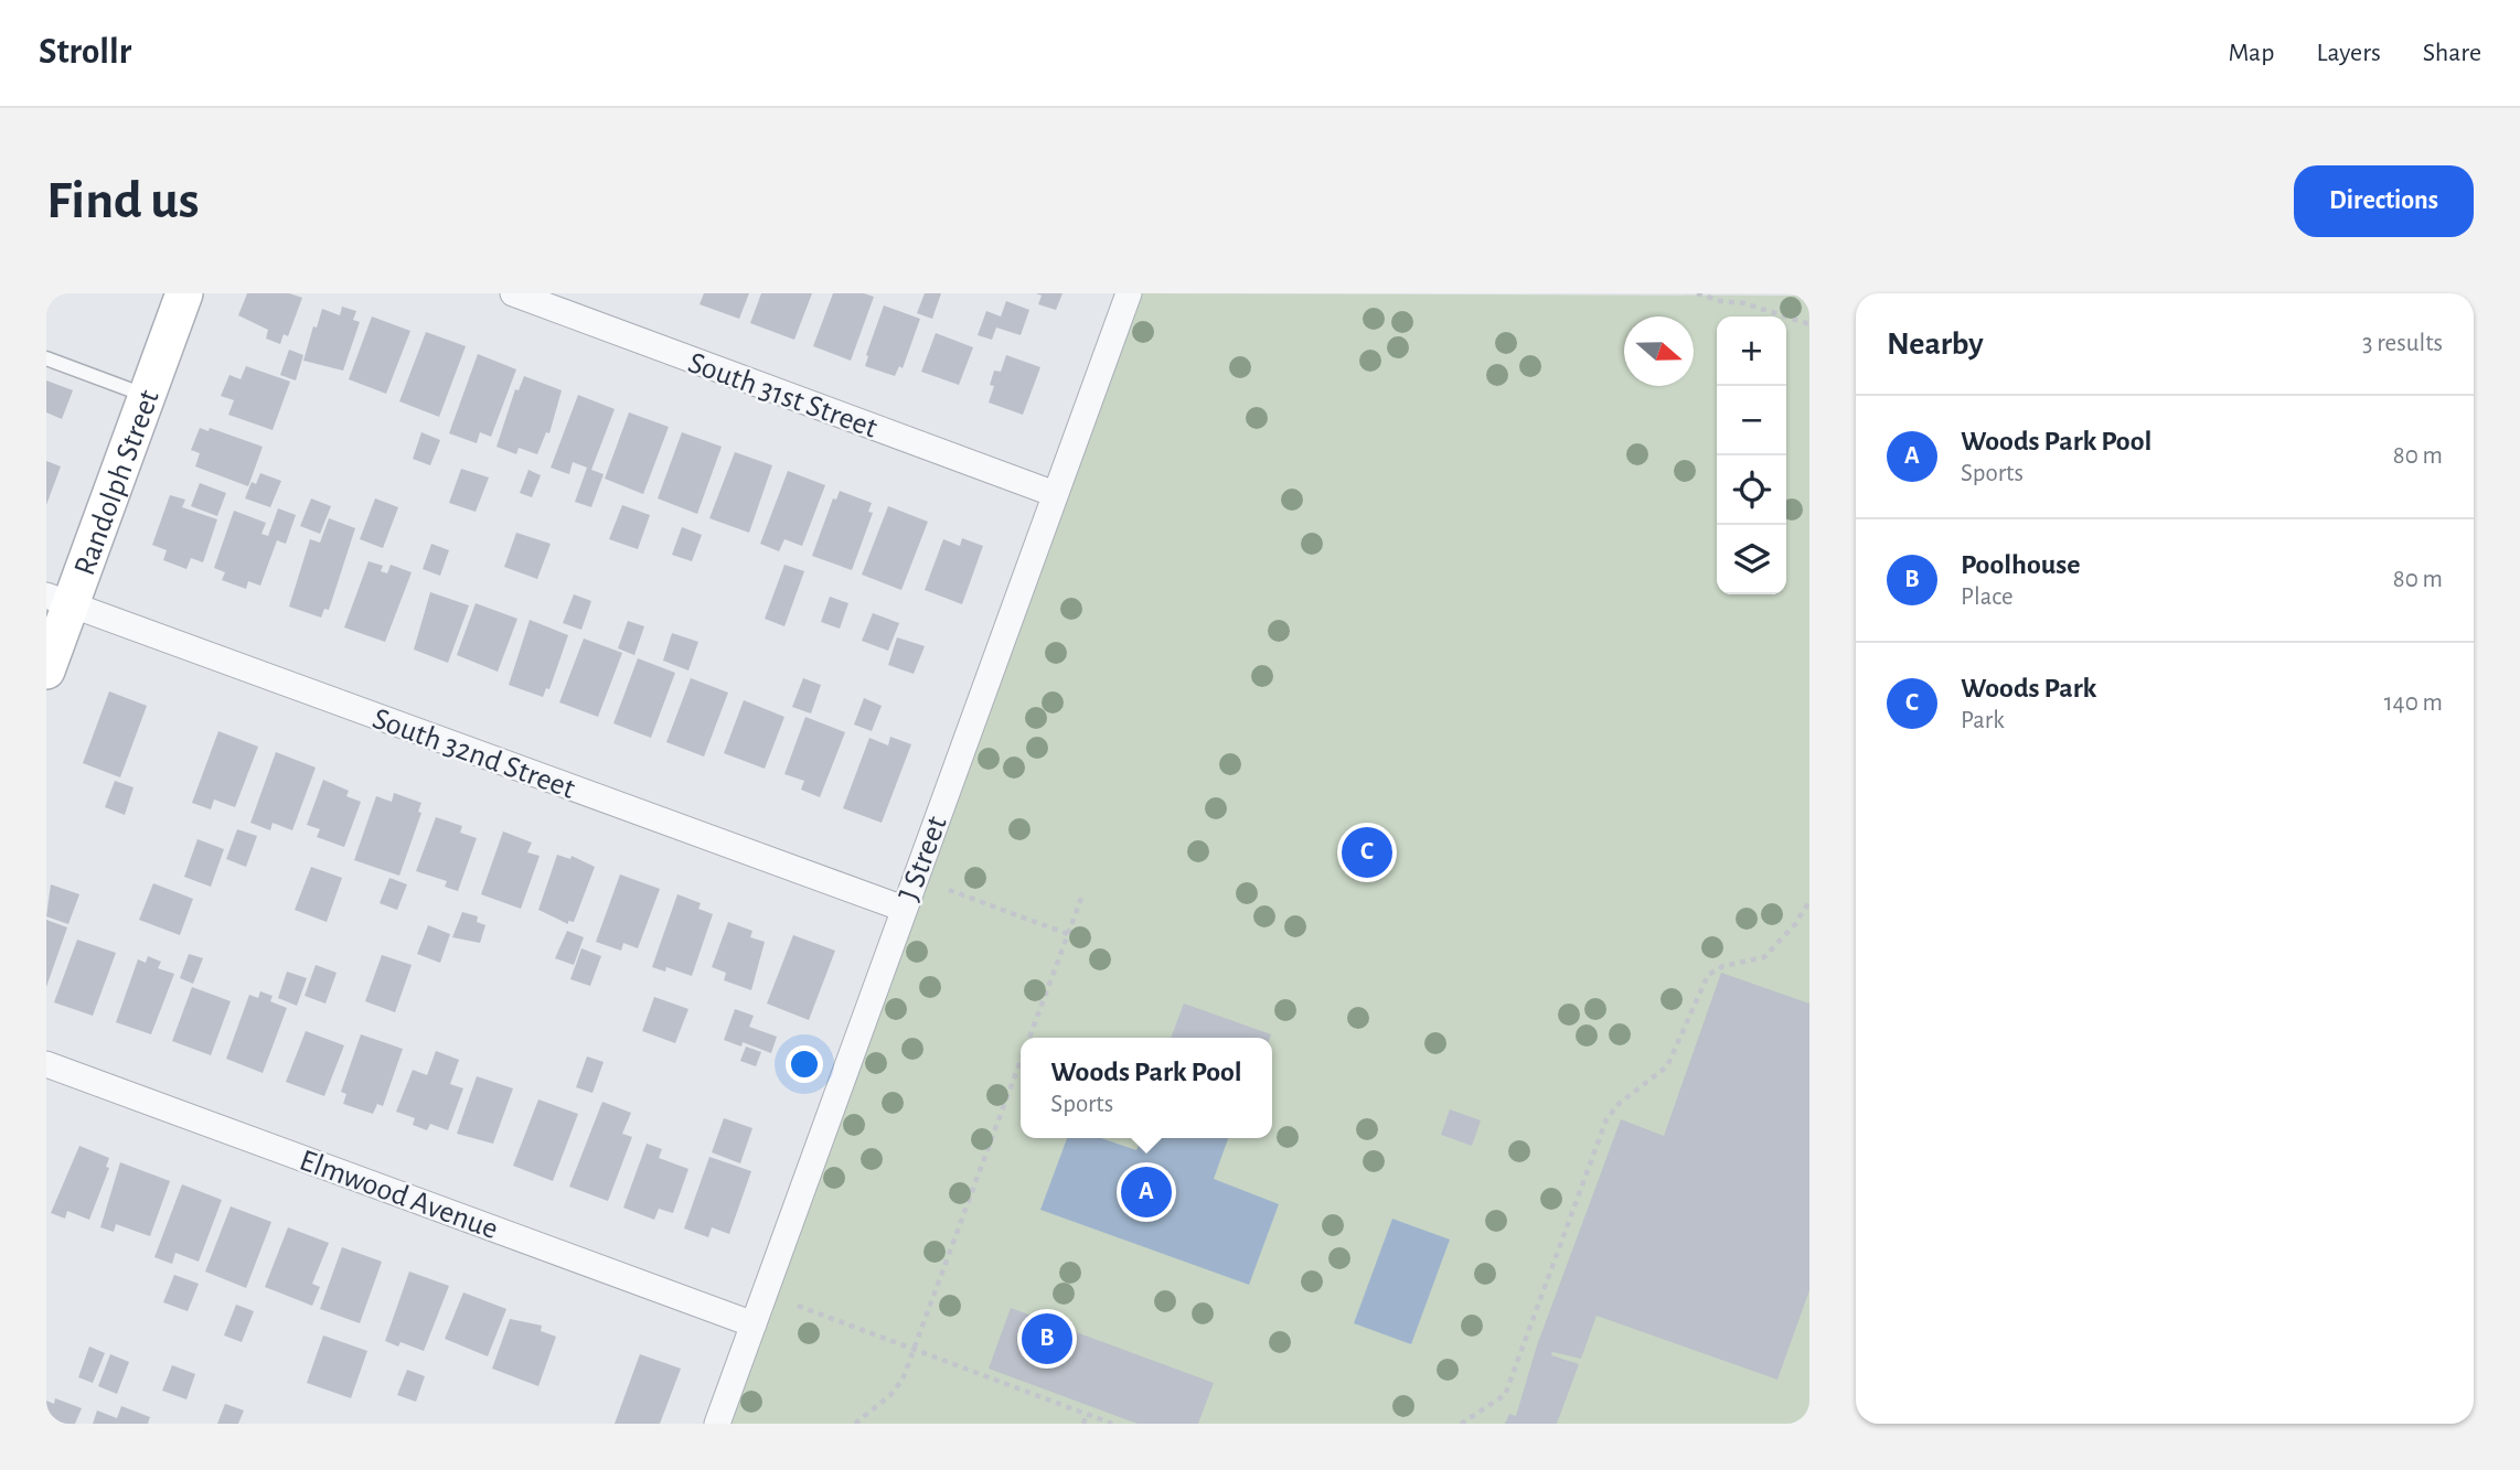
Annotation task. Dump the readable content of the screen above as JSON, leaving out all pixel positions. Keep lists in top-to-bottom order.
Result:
{
  "streets": {
    "main road": ["Randolph Street"],
    "street": [
      "South 31st Street",
      "South 32nd Street",
      "J Street",
      "Elmwood Avenue"
    ]
  },
  "crossings": [
    ["South 31st Street", "J Street"],
    ["Randolph Street", "South 32nd Street"],
    ["South 32nd Street", "J Street"],
    ["J Street", "Elmwood Avenue"]
  ],
  "north": "right",
  "page": {
    "header": "Strollr",
    "nav": ["Map", "Layers", "Share"],
    "buttons": "Directions",
    "title": "Find us",
    "heading": ["Nearby", "3 results"],
    "map_buttons": ["+", "−"],
    "list": [
      {
        "mark": "A",
        "name": "Woods Park Pool",
        "note": "Sports",
        "value": "80 m"
      },
      {
        "mark": "B",
        "name": "Poolhouse",
        "note": "Place",
        "value": "80 m"
      },
      {
        "mark": "C",
        "name": "Woods Park",
        "note": "Park",
        "value": "140 m"
      }
    ],
    "pins": ["C", "A", "B"],
    "popup": ["Woods Park Pool", "Sports"]
  }
}
